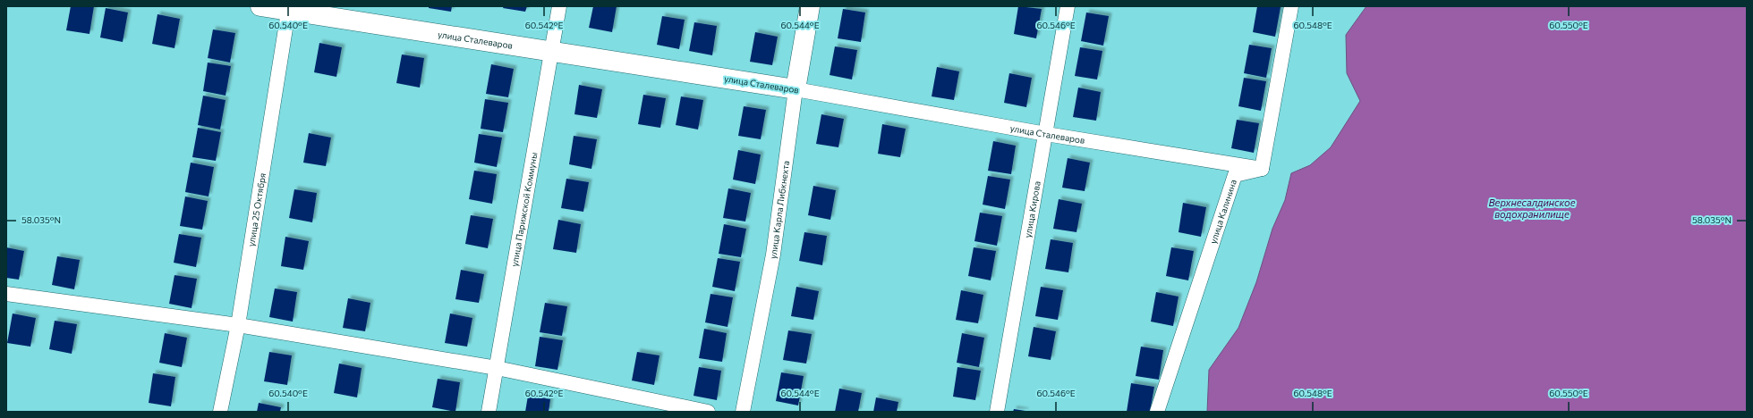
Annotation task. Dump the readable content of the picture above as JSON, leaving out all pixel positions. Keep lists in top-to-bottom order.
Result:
{
  "streets": {
    "main road": ["улица Сталеваров", "улица Карла Либкнехта"],
    "street": [
      "улица 25 Октября",
      "улица Парижской Коммуны",
      "улица Кирова",
      "улица Калинина"
    ]
  },
  "crossings": [
    ["улица Сталеваров", "улица 25 Октября"],
    ["улица Сталеваров", "улица Парижской Коммуны"],
    ["улица Сталеваров", "улица Карла Либкнехта"],
    ["улица Сталеваров", "улица Кирова"],
    ["улица Сталеваров", "улица Калинина"]
  ],
  "water": ["Верхнесалдинское водохранилище"],
  "coordinates": [
    "60.540°E",
    "60.542°E",
    "60.544°E",
    "60.546°E",
    "60.548°E",
    "60.550°E",
    "58.035°N"
  ]
}
